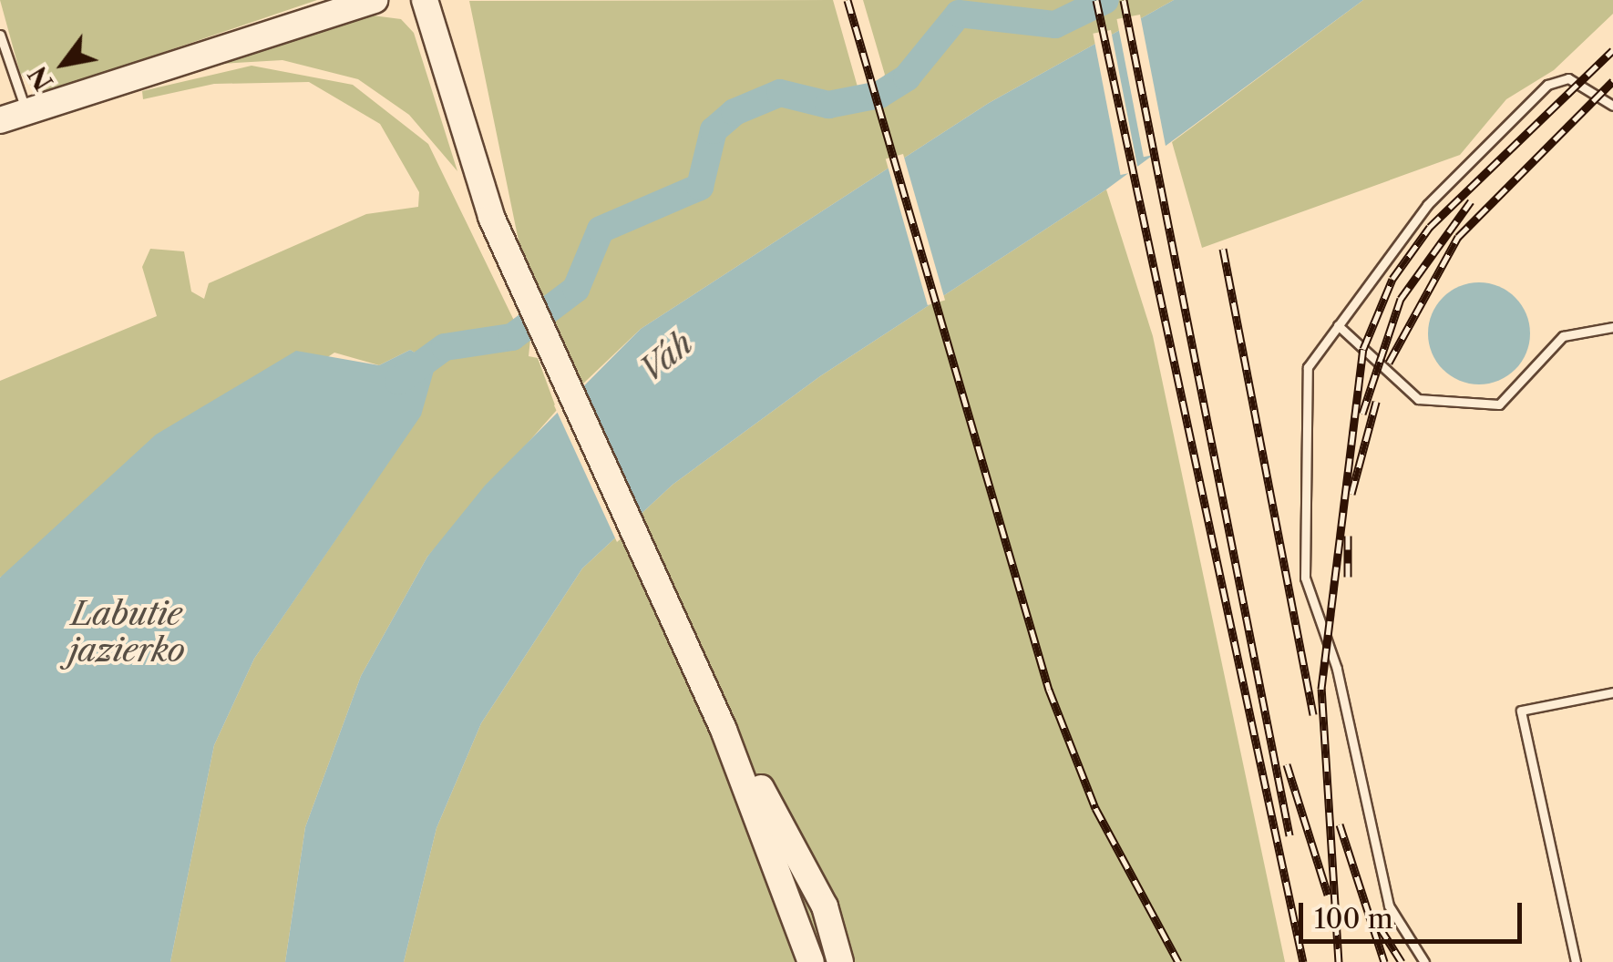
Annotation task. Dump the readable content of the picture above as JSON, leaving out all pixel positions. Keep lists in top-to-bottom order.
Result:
{
  "water": ["Váh", "Labutie jazierko"],
  "scale_bar": "100 m",
  "north": "bottom left"
}
